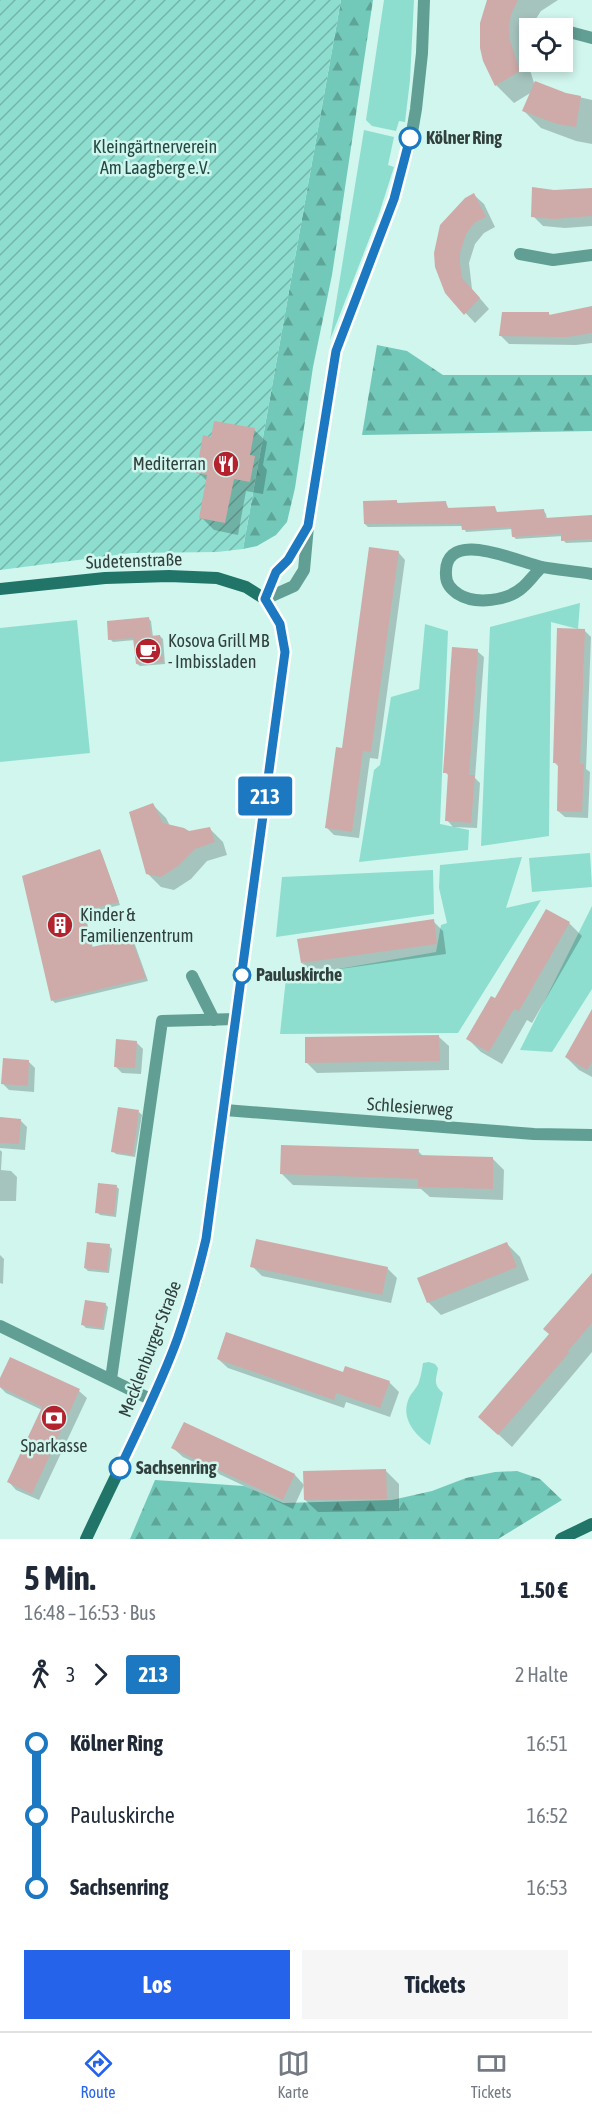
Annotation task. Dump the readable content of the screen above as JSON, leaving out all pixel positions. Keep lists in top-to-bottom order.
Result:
{
  "streets": {
    "street": ["Sudetenstraße", "Schlesierweg", "Mecklenburger Straße"]
  },
  "crossings": [
    ["Sudetenstraße", "Mecklenburger Straße"],
    ["Schlesierweg", "Mecklenburger Straße"]
  ],
  "parks": ["Kleingärtnerverein Am Laagberg e.V."],
  "places": {
    "other": ["Kölner Ring", "Pauluskirche", "Sachsenring"],
    "restaurant": ["Mediterran"],
    "cafe": ["Kosova Grill MB - Imbissladen"],
    "building": ["Kinder & Familienzentrum"],
    "bank": ["Sparkasse"]
  },
  "lines": ["bus line 213"],
  "page": {
    "on_map": "213",
    "heading": ["5 Min.", "16:48 – 16:53 · Bus", "1.50 €"],
    "legs": ["3", "213", "2 Halte"],
    "list": [
      {
        "name": "Kölner Ring",
        "value": "16:51"
      },
      {
        "name": "Pauluskirche",
        "value": "16:52"
      },
      {
        "name": "Sachsenring",
        "value": "16:53"
      }
    ],
    "buttons": ["Los", "Tickets"],
    "tabs": ["Route", "Karte", "Tickets"]
  }
}
